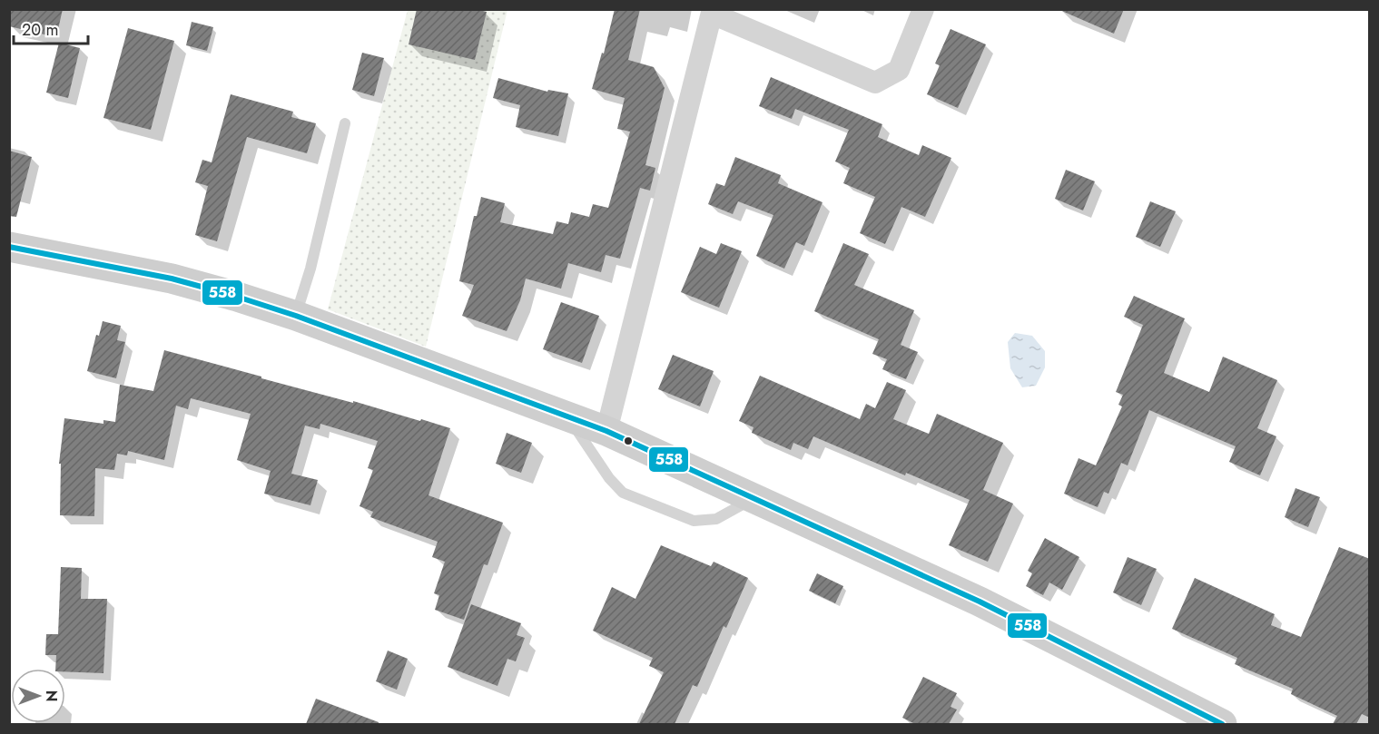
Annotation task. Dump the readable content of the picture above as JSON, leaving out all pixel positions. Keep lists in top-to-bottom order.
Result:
{
  "lines": ["transit line 558"],
  "scale_bar": "20 m",
  "north": "right"
}
